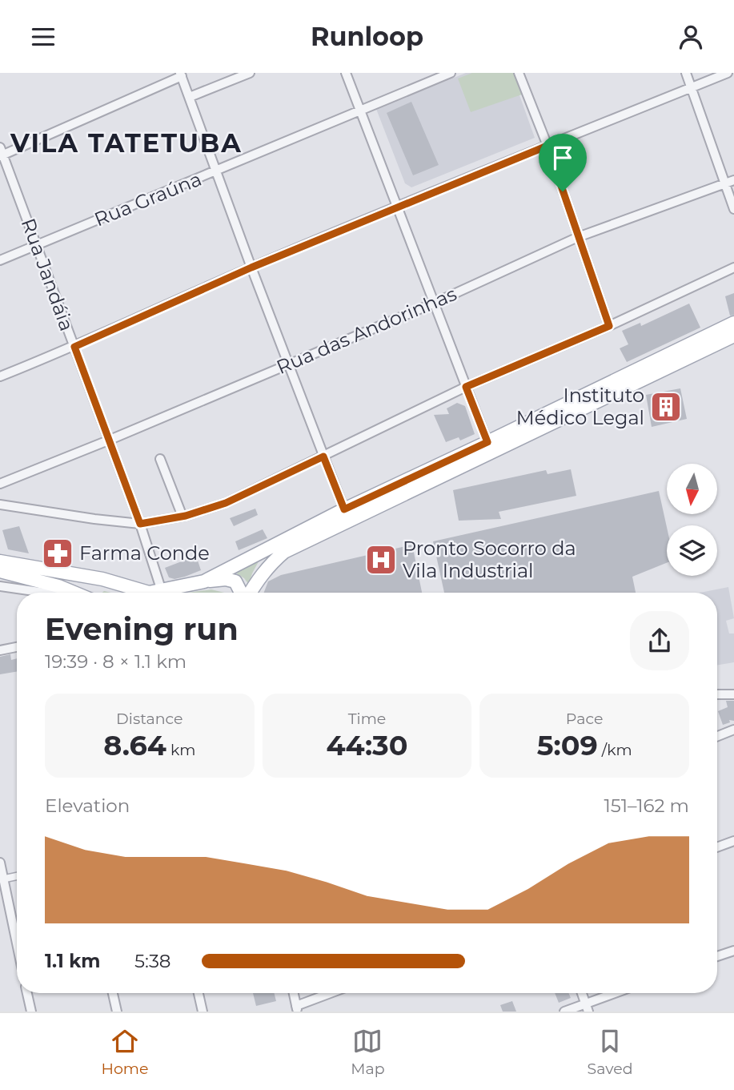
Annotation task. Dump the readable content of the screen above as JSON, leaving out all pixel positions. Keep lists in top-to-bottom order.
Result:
{
  "streets": {
    "street": ["Rua Graúna", "Rua Jandáia", "Rua das Andorinhas"]
  },
  "crossings": [
    ["Rua Graúna", "Rua Jandáia"],
    ["Rua Jandáia", "Rua das Andorinhas"]
  ],
  "districts": ["VILA TATETUBA"],
  "places": {
    "building": ["Instituto Médico Legal"],
    "pharmacy": ["Farma Conde"],
    "hospital": ["Pronto Socorro da Vila Industrial"]
  },
  "north": "bottom",
  "page": {
    "header": "Runloop",
    "heading": ["Evening run", "19:39 · 8 × 1.1 km"],
    "stats": [
      ["Distance", "8.64 km"],
      ["Time", "44:30"],
      ["Pace", "5:09 /km"]
    ],
    "chart": ["Elevation", "151–162 m"],
    "list": [
      {
        "name": "1.1 km",
        "note": "5:38"
      }
    ],
    "tabs": ["Home", "Map", "Saved"]
  }
}
